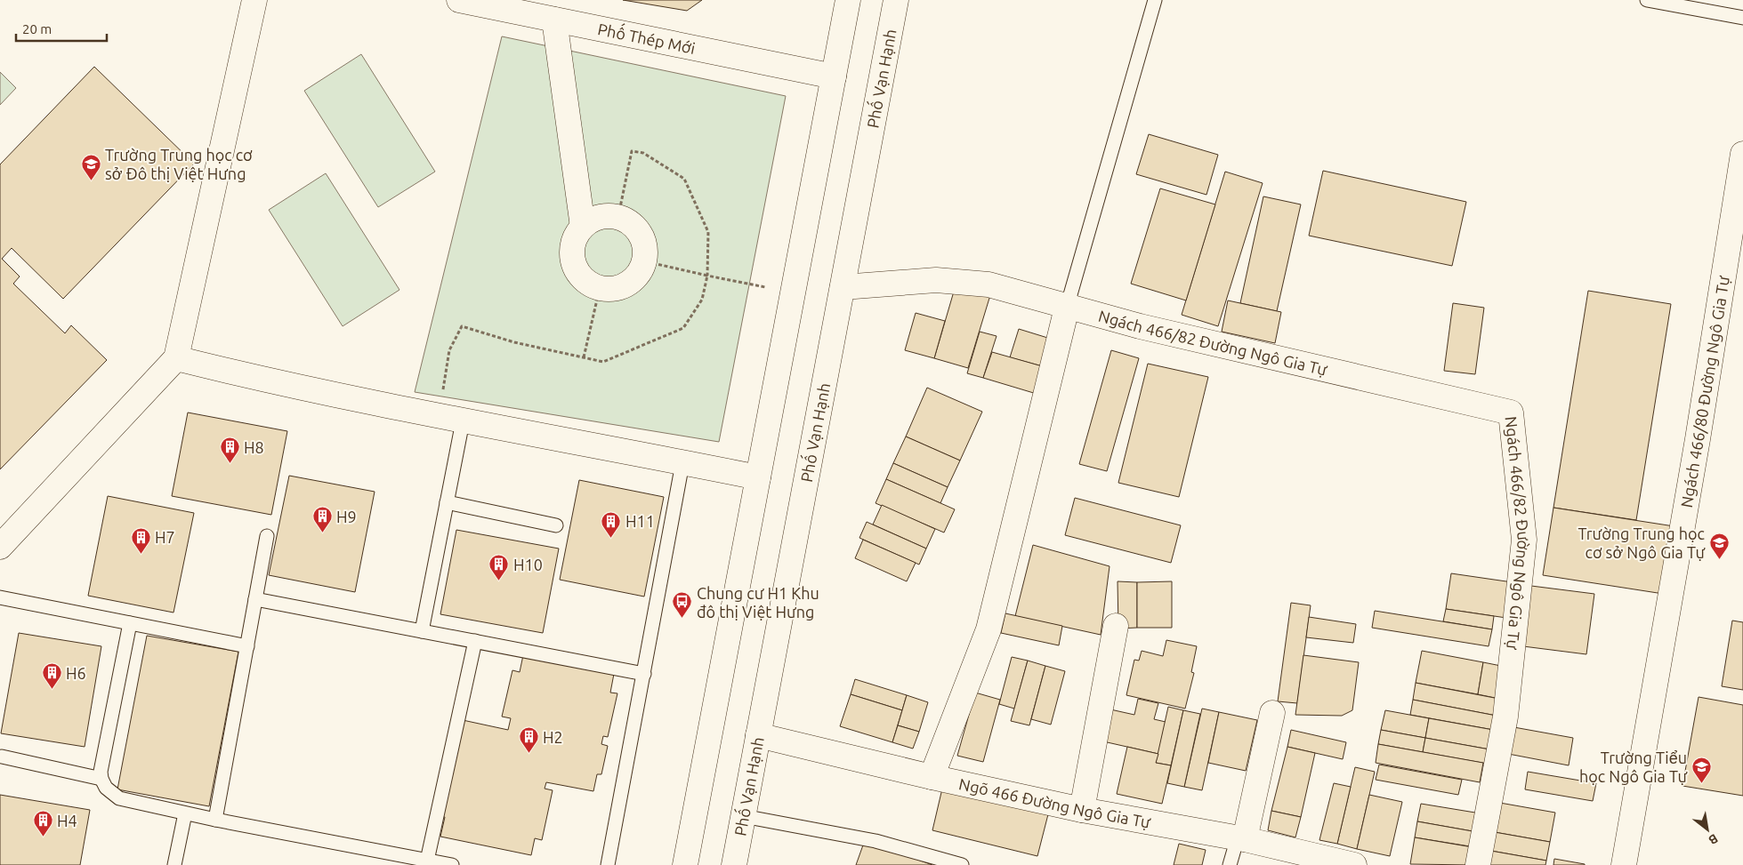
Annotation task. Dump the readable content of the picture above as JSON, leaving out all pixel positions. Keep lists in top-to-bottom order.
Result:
{
  "streets": {
    "street": [
      "Phố Thép Mới",
      "Phố Vạn Hạnh",
      "Ngách 466/82 Đường Ngô Gia Tự",
      "Ngách 466/80 Đường Ngô Gia Tự",
      "Ngõ 466 Đường Ngô Gia Tự"
    ]
  },
  "crossings": [
    ["Phố Vạn Hạnh", "Ngõ 466 Đường Ngô Gia Tự"]
  ],
  "places": {
    "school or university": ["Trường Trung học cơ sở Đô thị Việt Hưng", "Trường Trung học cơ sở Ngô Gia Tự", "Trường Tiểu học Ngô Gia Tự"],
    "building": [
      "H8",
      "H9",
      "H11",
      "H7",
      "H10",
      "H6",
      "H2",
      "H4"
    ],
    "bus stop": ["Chung cư H1 Khu đô thị Việt Hưng"]
  },
  "scale_bar": "20 m",
  "north": "bottom right"
}
